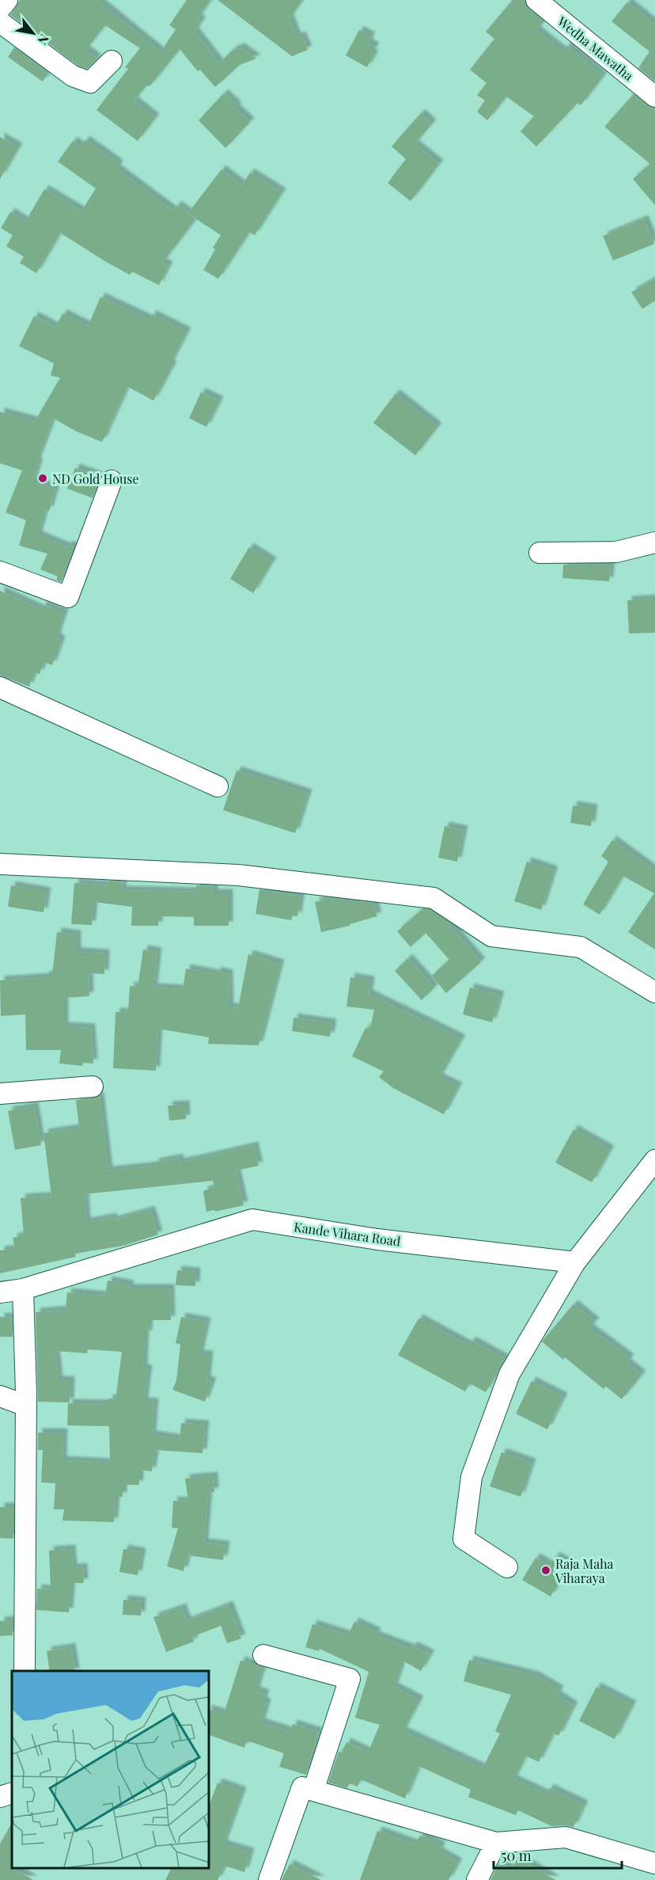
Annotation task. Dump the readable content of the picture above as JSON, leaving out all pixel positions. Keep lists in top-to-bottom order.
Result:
{
  "streets": {
    "street": ["Wedha Mawatha", "Kande Vihara Road"]
  },
  "places": ["ND Gold House", "Raja Maha Viharaya"],
  "scale_bar": "50 m",
  "north": "bottom right"
}
